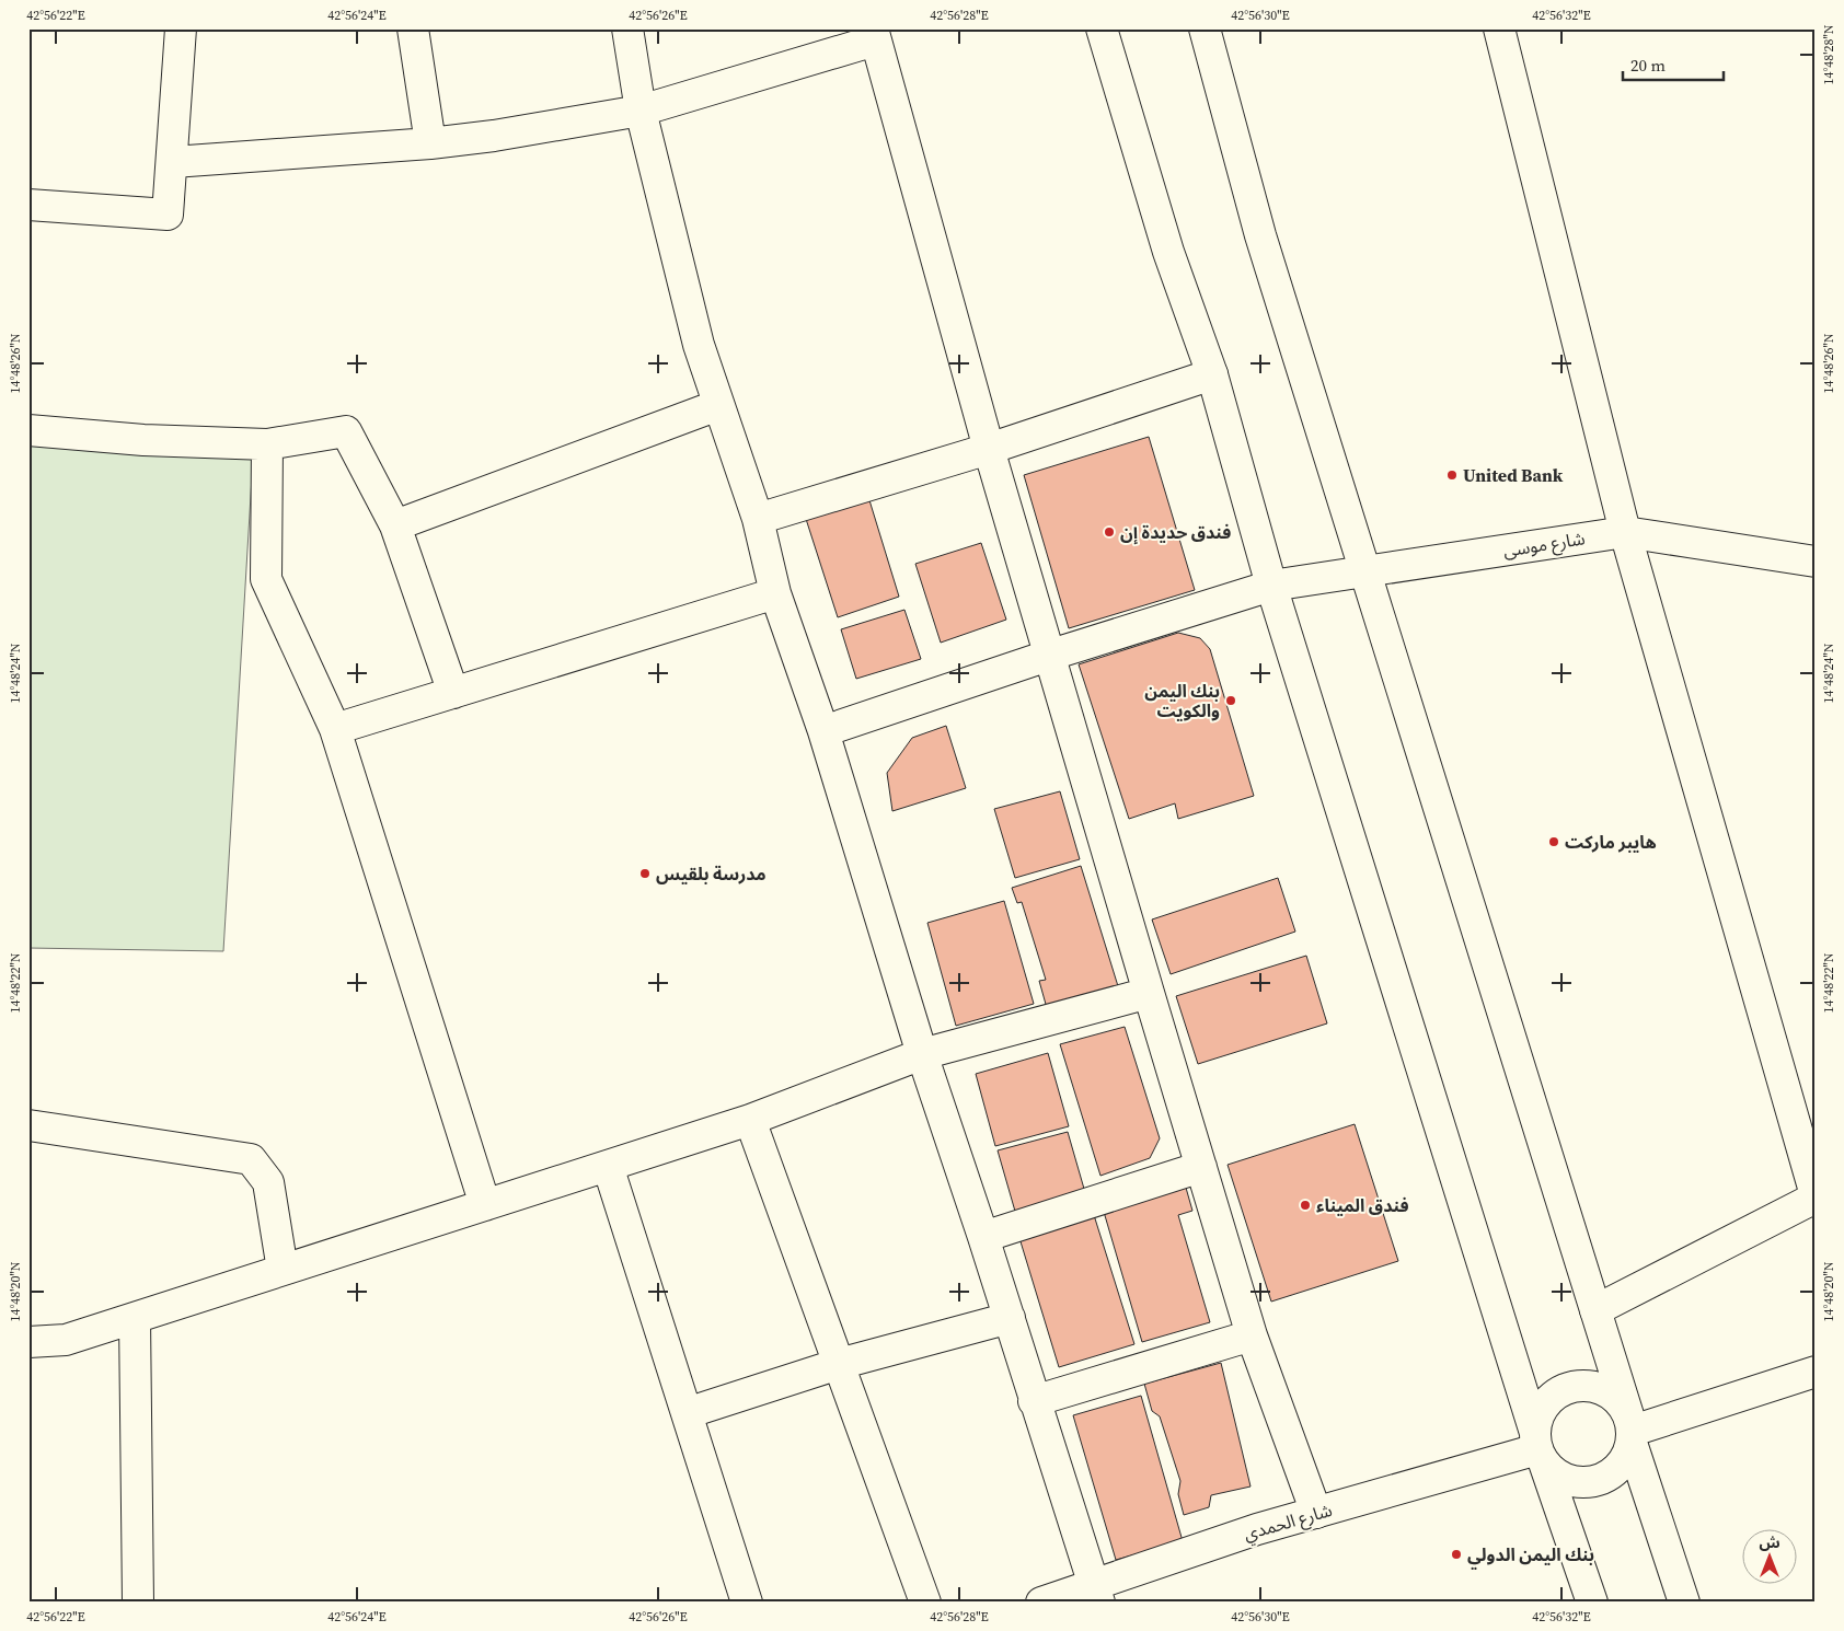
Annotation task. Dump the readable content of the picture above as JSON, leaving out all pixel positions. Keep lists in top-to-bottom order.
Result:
{
  "streets": {
    "main road": ["شارع موسى", "شارع الحمدي"]
  },
  "places": [
    "United Bank",
    "فندق حديدة إن",
    "بنك اليمن والكويت",
    "هايبر ماركت",
    "مدرسة بلقيس",
    "فندق الميناء",
    "بنك اليمن الدولي"
  ],
  "scale_bar": "20 m",
  "north": "top",
  "coordinates": [
    "42°56'22\"E",
    "42°56'24\"E",
    "42°56'26\"E",
    "42°56'28\"E",
    "42°56'30\"E",
    "42°56'32\"E",
    "14°48'28\"N",
    "14°48'26\"N",
    "14°48'24\"N",
    "14°48'22\"N",
    "14°48'20\"N"
  ]
}
